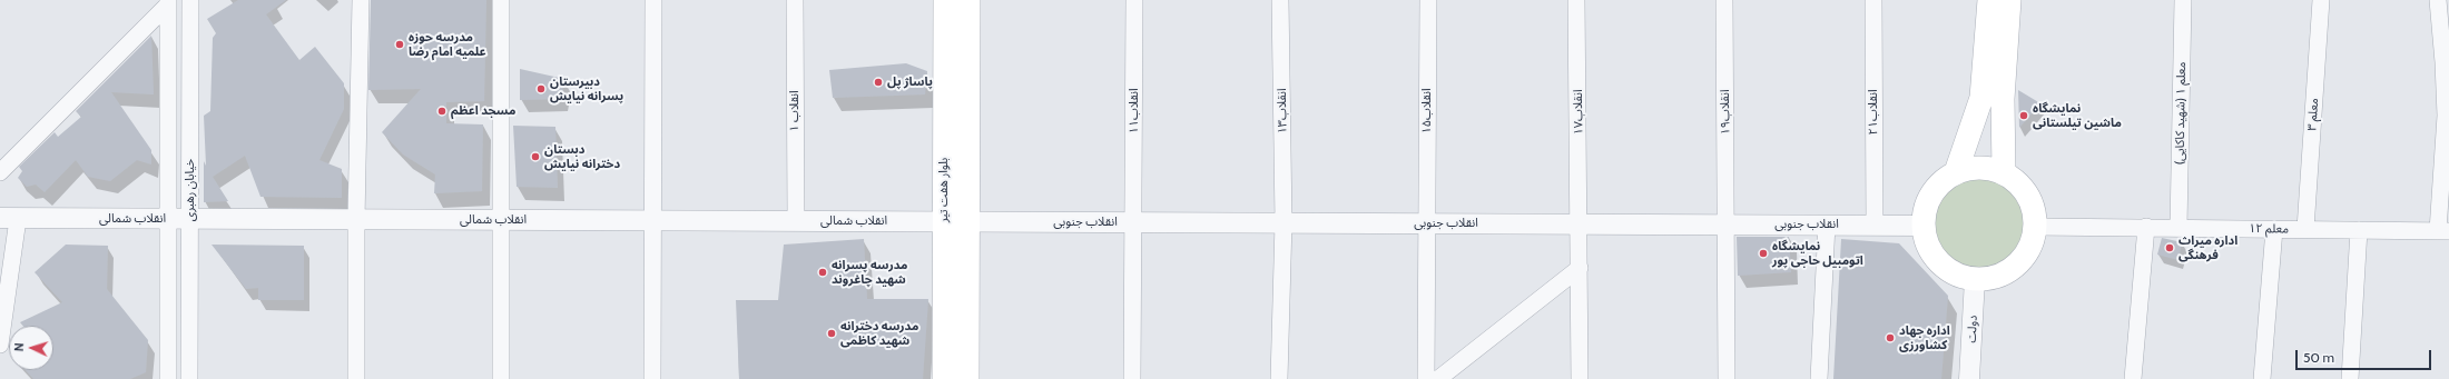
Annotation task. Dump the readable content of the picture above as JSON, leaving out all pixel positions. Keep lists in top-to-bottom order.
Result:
{
  "streets": {
    "main road": ["بلوار هفت تیر"],
    "street": [
      "انقلاب ۱",
      "انقلاب۱۱",
      "انقلاب۱۳",
      "انقلاب۱۵",
      "انقلاب۱۷",
      "انقلاب۱۹",
      "انقلاب۲۱",
      "معلم ۱ (شهید کاکایی)",
      "معلم ۳",
      "خیابان رهبری",
      "انقلاب شمالی",
      "انقلاب جنوبی",
      "معلم ۱۲",
      "دولت"
    ]
  },
  "crossings": [
    ["انقلاب ۱", "انقلاب شمالی"],
    ["انقلاب۱۱", "انقلاب جنوبی"],
    ["انقلاب۱۳", "انقلاب جنوبی"],
    ["انقلاب۱۵", "انقلاب جنوبی"],
    ["انقلاب۱۷", "انقلاب جنوبی"],
    ["انقلاب۱۹", "انقلاب جنوبی"],
    ["انقلاب۲۱", "انقلاب جنوبی"],
    ["معلم ۱ (شهید کاکایی)", "معلم ۱۲"],
    ["معلم ۳", "معلم ۱۲"],
    ["خیابان رهبری", "انقلاب شمالی"],
    ["بلوار هفت تیر", "انقلاب شمالی"],
    ["بلوار هفت تیر", "انقلاب جنوبی"],
    ["انقلاب شمالی", "انقلاب جنوبی"],
    ["انقلاب جنوبی", "معلم ۱۲"],
    ["انقلاب جنوبی", "دولت"],
    ["معلم ۱۲", "دولت"]
  ],
  "places": [
    "مدرسه حوزه علمیه امام رضا",
    "پاساژ پل",
    "دبیرستان پسرانه نیایش",
    "مسجد اعظم",
    "نمایشگاه ماشین تیلستانی",
    "دبستان دخترانه نیایش",
    "اداره میراث فرهنگی",
    "نمایشگاه اتومبیل حاجی پور",
    "مدرسه پسرانه شهید چاغروند",
    "مدرسه دخترانه شهید کاظمی",
    "اداره جهاد کشاورزی"
  ],
  "scale_bar": "50 m",
  "north": "left"
}
